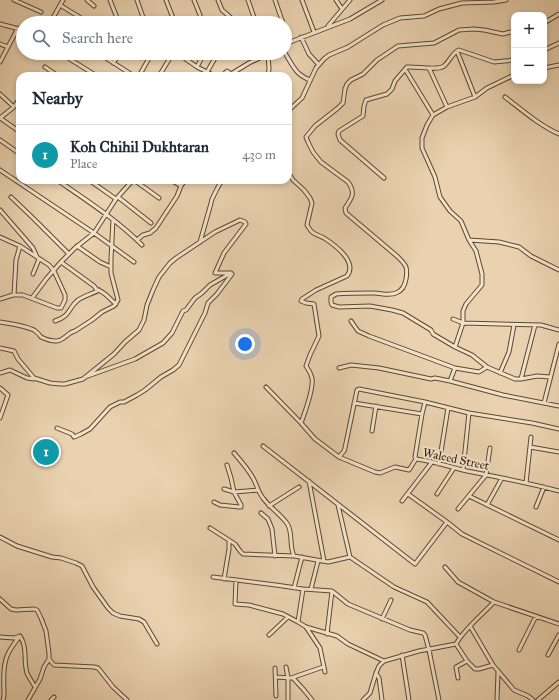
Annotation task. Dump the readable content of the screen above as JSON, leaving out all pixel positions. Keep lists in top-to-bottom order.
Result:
{
  "streets": {
    "street": ["Waleed Street"]
  },
  "page": {
    "map_buttons": ["+", "−"],
    "search": "Search here",
    "heading": "Nearby",
    "list": [
      {
        "mark": "1",
        "name": "Koh Chihil Dukhtaran",
        "note": "Place",
        "value": "430 m"
      }
    ],
    "pins": "1"
  }
}
